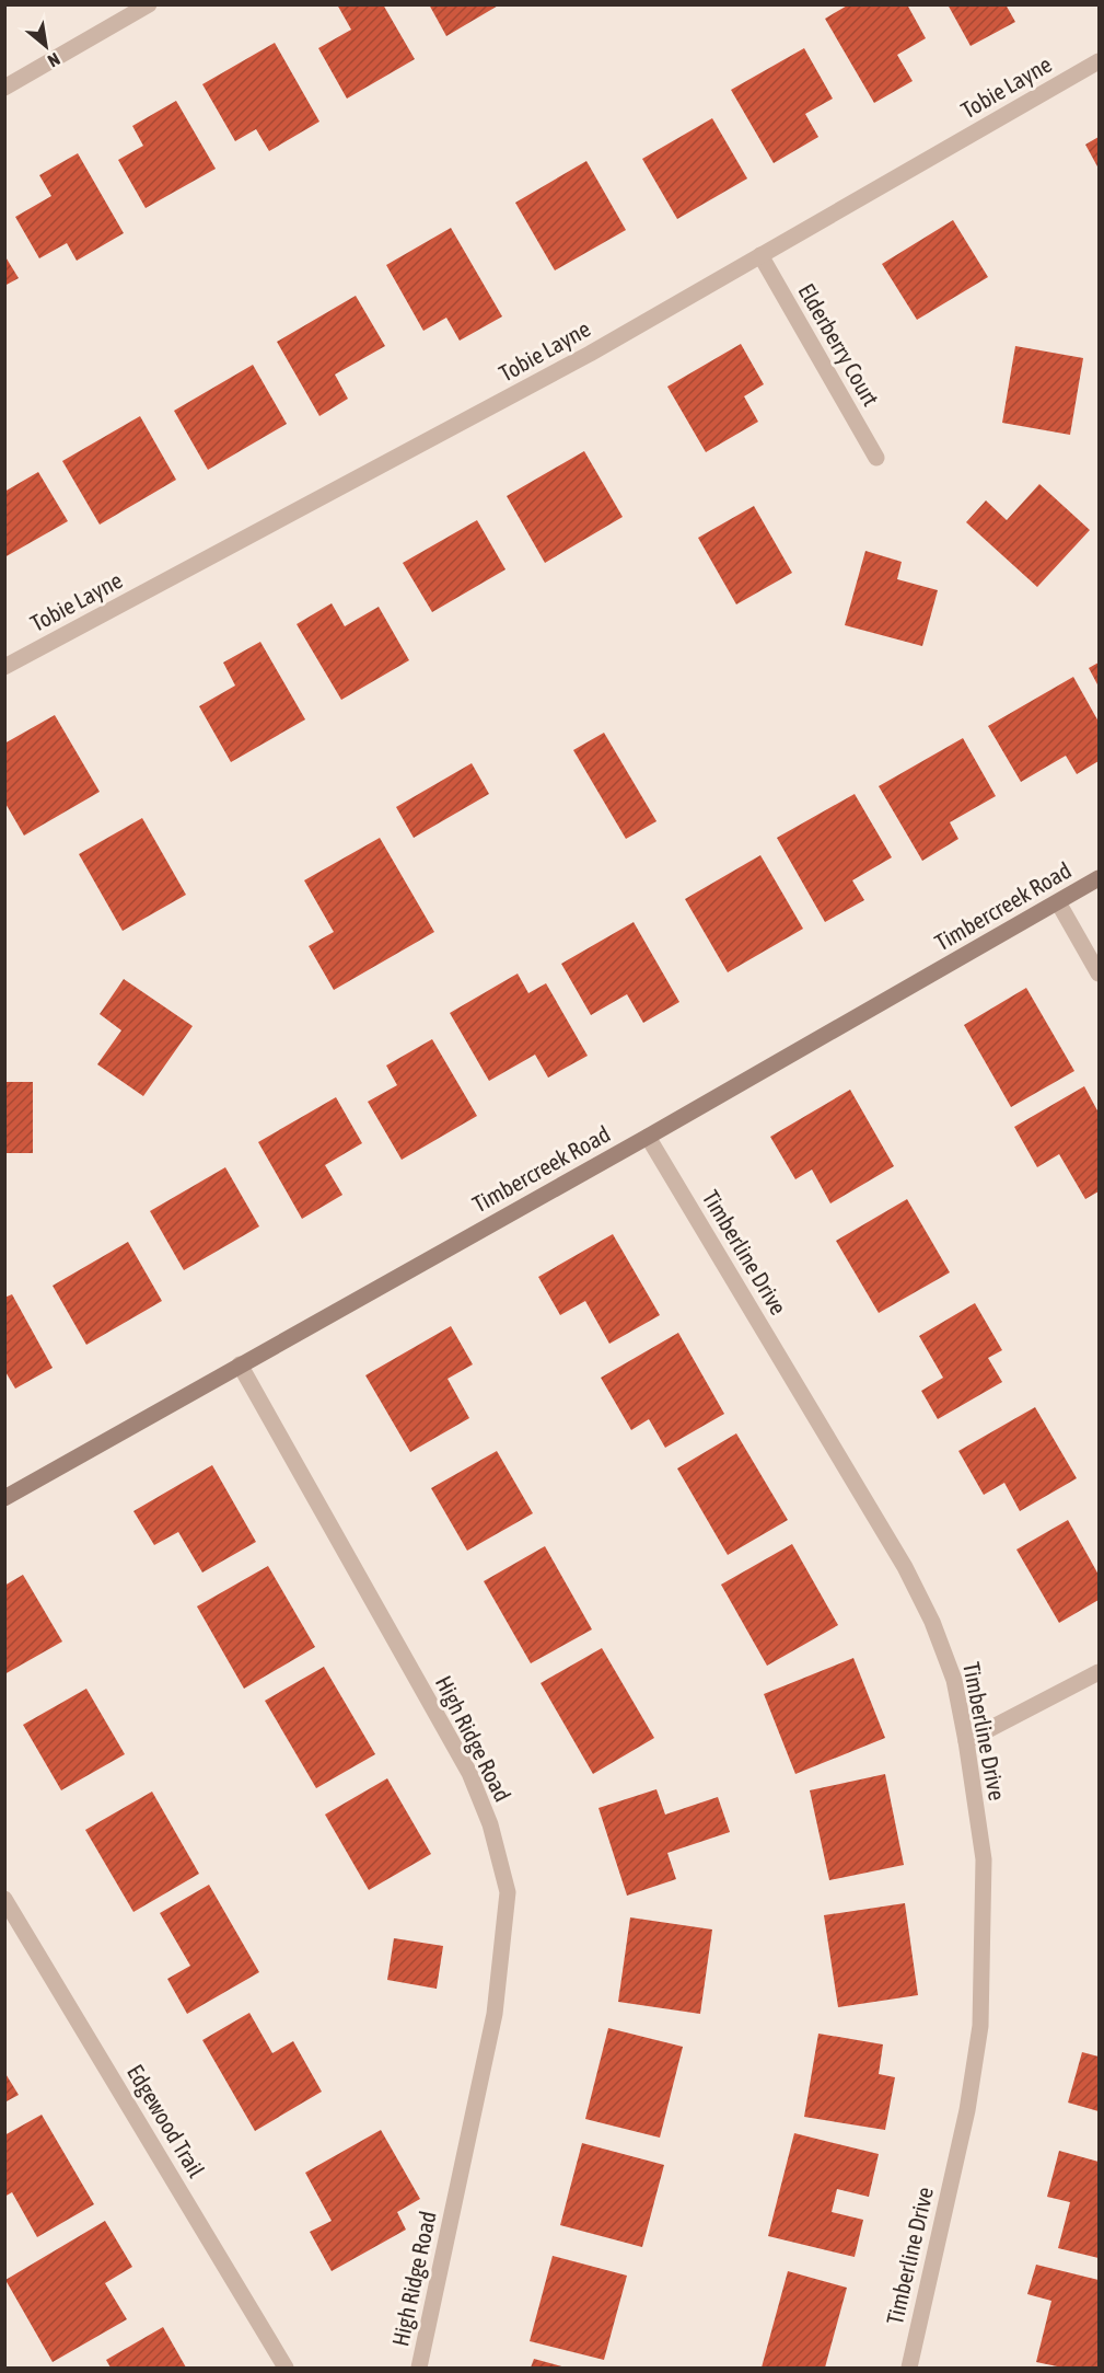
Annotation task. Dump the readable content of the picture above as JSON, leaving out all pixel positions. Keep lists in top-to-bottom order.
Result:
{
  "streets": {
    "street": [
      "Tobie Layne",
      "Elderberry Court",
      "Timbercreek Road",
      "Timberline Drive",
      "High Ridge Road",
      "Edgewood Trail"
    ]
  },
  "crossings": [
    ["Tobie Layne", "Elderberry Court"],
    ["Timbercreek Road", "Timberline Drive"],
    ["Timbercreek Road", "High Ridge Road"]
  ],
  "north": "bottom right"
}
